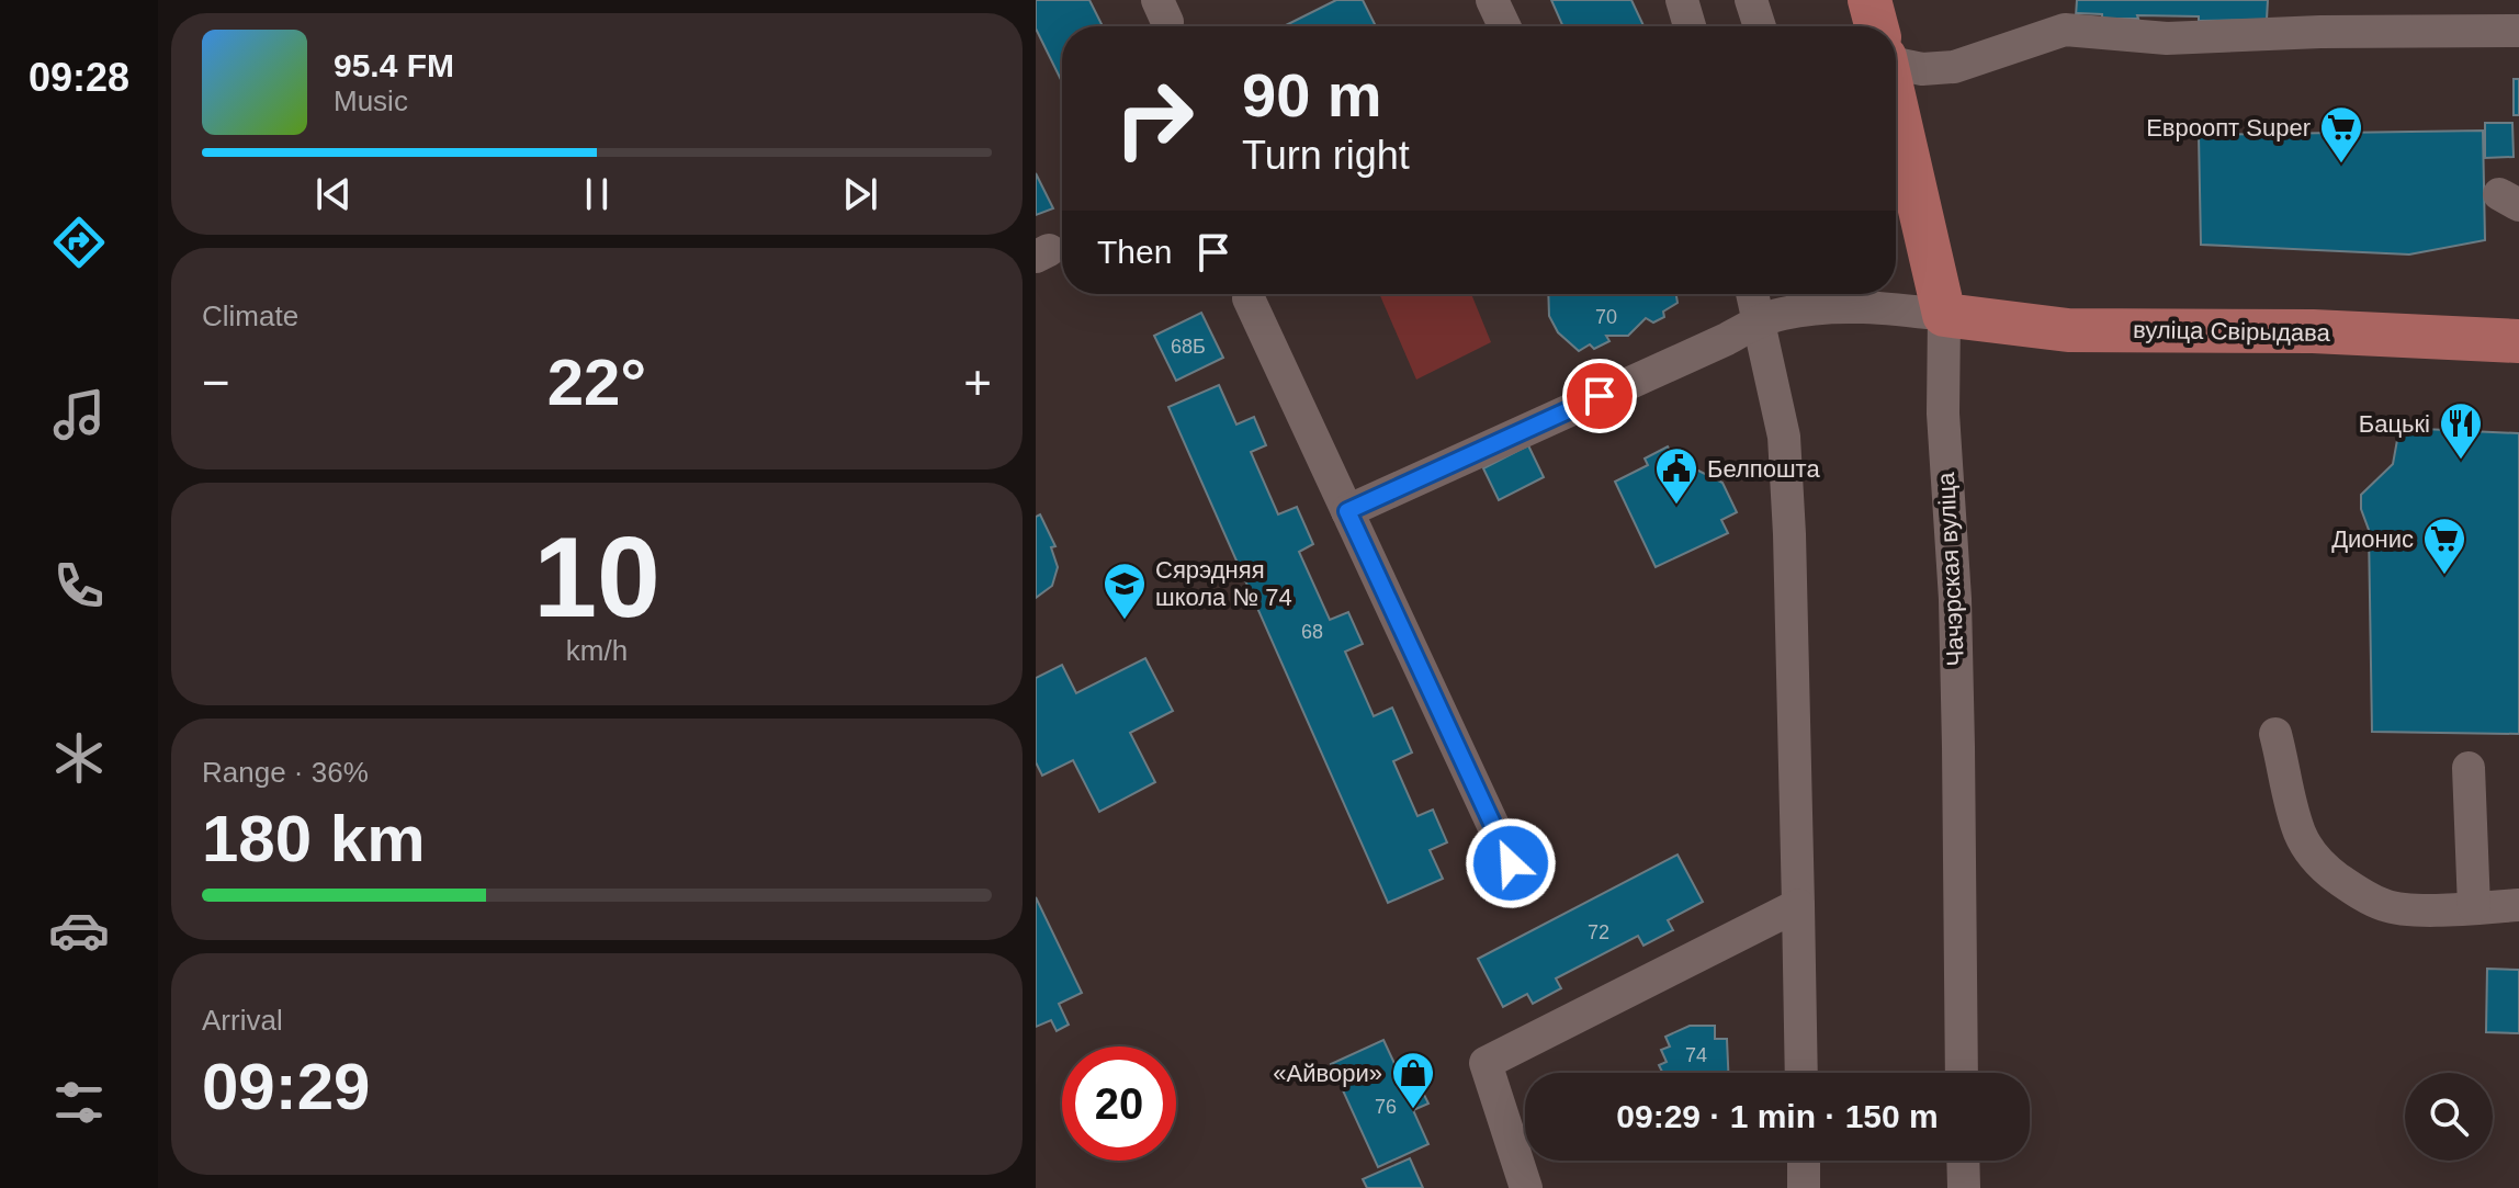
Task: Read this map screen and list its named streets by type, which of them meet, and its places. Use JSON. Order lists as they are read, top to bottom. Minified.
{"streets":{"main road":["вуліца Свірыдава","Чачэрская вуліца"]},"crossings":[["вуліца Свірыдава","Чачэрская вуліца"]],"places":{"supermarket":["Евроопт Super","Дионис"],"restaurant":["Бацькі"],"public building":["Белпошта"],"school or university":["Сярэдняя школа № 74"],"shop":["«Айвори»"]},"house_numbers":["70","68Б","68","72","74","76"],"page":{"tabs":"09:28","turn":["90 m","Turn right"],"song":["95.4 FM","Music"],"then":"Then","tile":["Climate",["10","km/h"],["Range · 36%","180 km"],["Arrival","09:29"]],"heat":["−","22°","+"],"limit":"20","trip":"09:29 · 1 min · 150 m"}}
